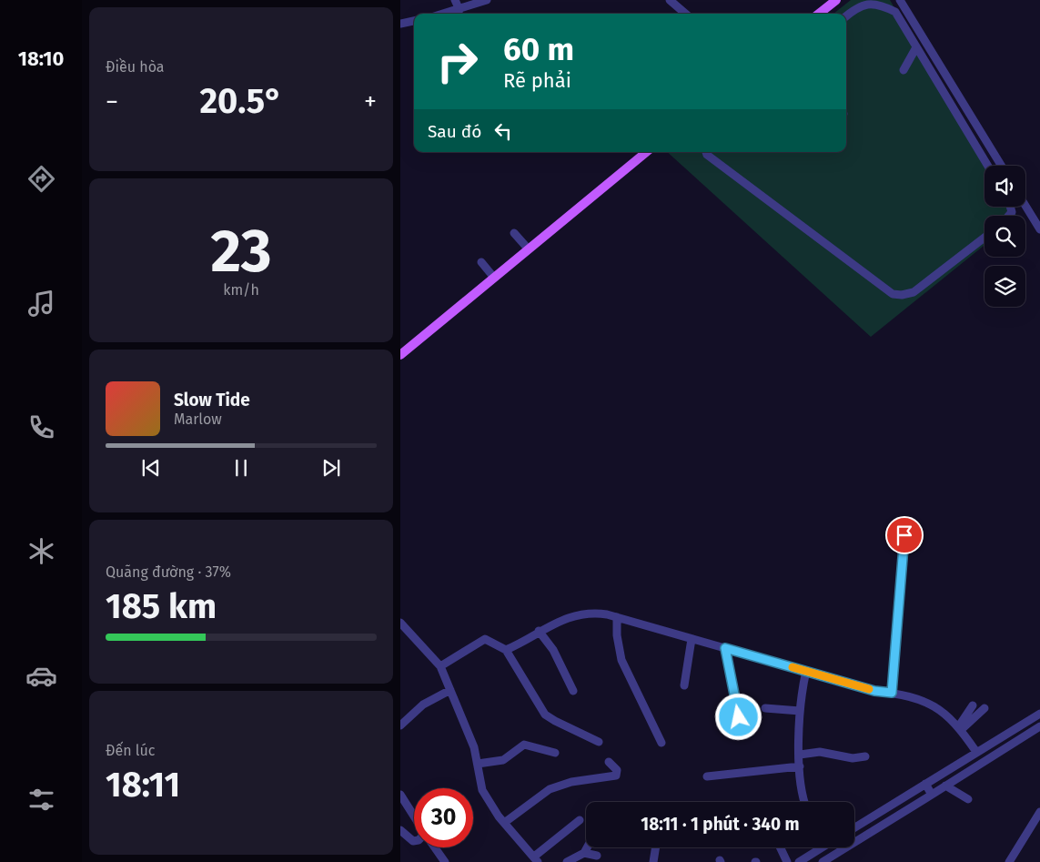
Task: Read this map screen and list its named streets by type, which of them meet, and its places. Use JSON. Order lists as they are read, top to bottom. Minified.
{"page":{"tabs":"18:10","tile":["Điều hòa",["23","km/h"],["Quãng đường · 37%","185 km"],["Đến lúc","18:11"]],"turn":["60 m","Rẽ phải"],"heat":["−","20.5°","+"],"then":"Sau đó","song":["Slow Tide","Marlow"],"limit":"30","trip":"18:11 · 1 phút · 340 m"}}
